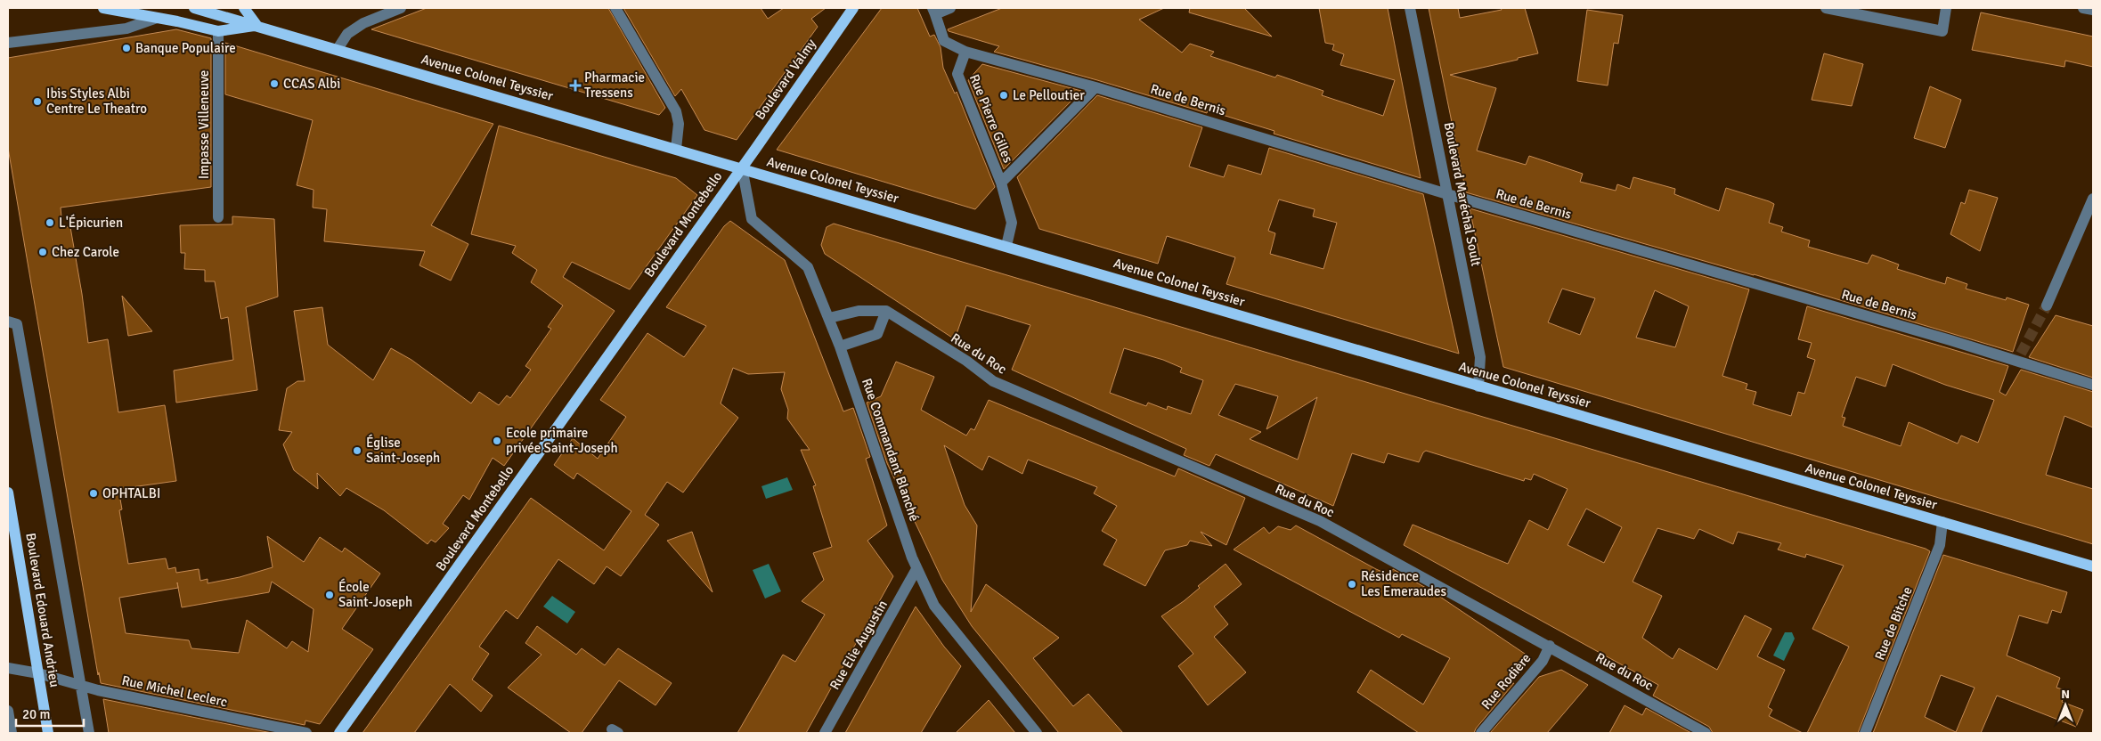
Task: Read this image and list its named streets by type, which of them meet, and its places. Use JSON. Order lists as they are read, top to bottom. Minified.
{"streets":{"main road":["Avenue Colonel Teyssier","Boulevard Valmy","Boulevard Montebello","Boulevard Edouard Andrieu"],"street":["Rue de Bernis","Rue Pierre Gilles","Impasse Villeneuve","Boulevard Maréchal Soult","Rue du Roc","Rue Commandant Blanché","Rue de Bitche","Rue Elie Augustin","Rue Rodière","Rue Michel Leclerc"]},"crossings":[["Avenue Colonel Teyssier","Boulevard Valmy"],["Avenue Colonel Teyssier","Rue Pierre Gilles"],["Avenue Colonel Teyssier","Boulevard Maréchal Soult"],["Avenue Colonel Teyssier","Boulevard Montebello"],["Avenue Colonel Teyssier","Rue Commandant Blanché"],["Avenue Colonel Teyssier","Rue de Bitche"],["Boulevard Valmy","Boulevard Montebello"],["Boulevard Valmy","Rue Commandant Blanché"],["Rue de Bernis","Rue Pierre Gilles"],["Rue de Bernis","Boulevard Maréchal Soult"],["Boulevard Montebello","Rue Commandant Blanché"],["Rue du Roc","Rue Rodière"],["Rue Commandant Blanché","Rue Elie Augustin"],["Boulevard Edouard Andrieu","Rue Michel Leclerc"]],"places":{"other":["Banque Populaire","CCAS Albi","Le Pelloutier","Ibis Styles Albi Centre Le Theatro","L'Épicurien","Chez Carole","Ecole primaire privée Saint-Joseph","Église Saint-Joseph","OPHTALBI","Résidence Les Emeraudes","École Saint-Joseph"],"health":["Pharmacie Tressens"]},"scale_bar":"20 m","north":"top"}
